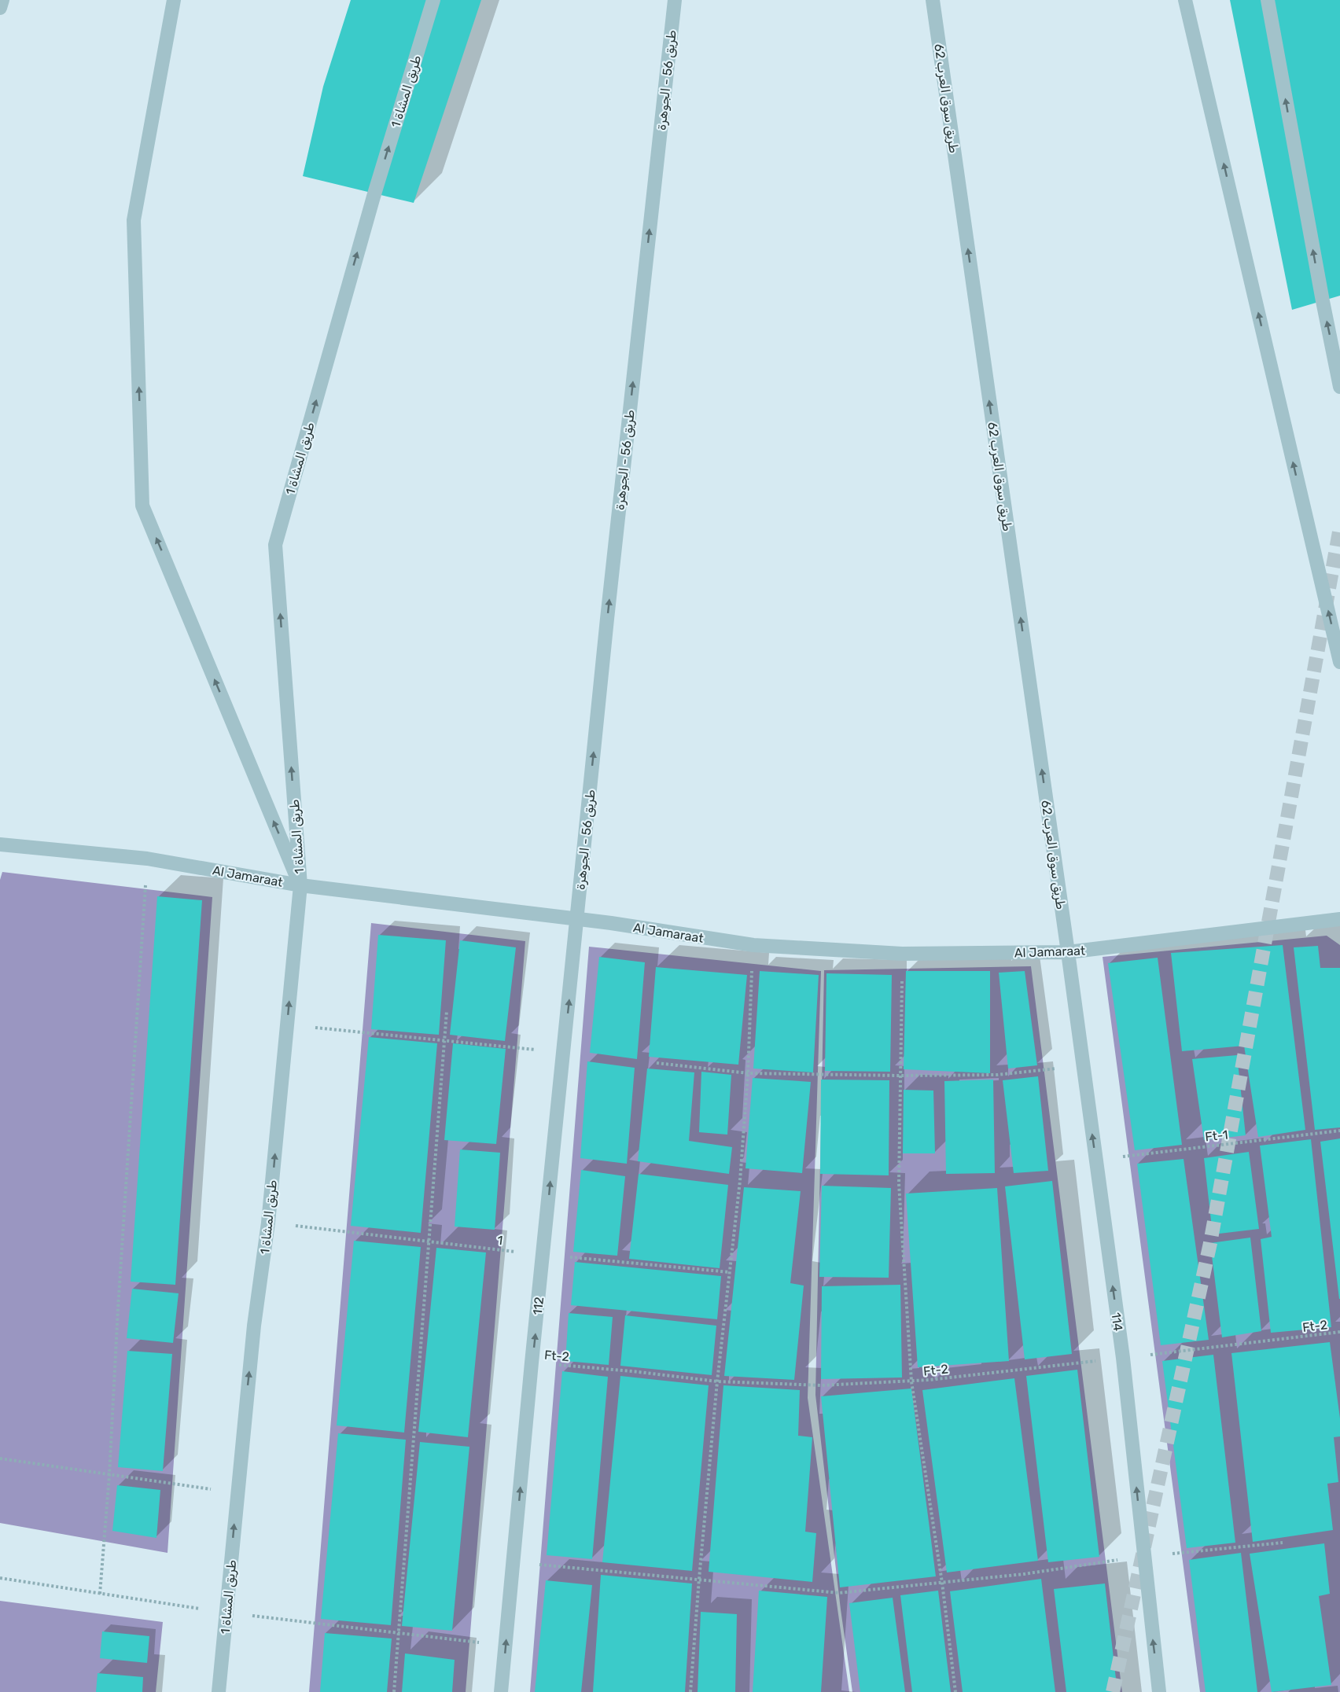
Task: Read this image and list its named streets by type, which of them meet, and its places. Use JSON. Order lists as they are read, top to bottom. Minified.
{"streets":{"street":["طريق 56 - الجوهرة","طريق المشاة 1","طريق سوق العرب 62","Al Jamaraat","112","114"],"path":["Ft-1","1","Ft-2"]},"crossings":[["طريق 56 - الجوهرة","Al Jamaraat"],["طريق 56 - الجوهرة","112"],["طريق المشاة 1","Al Jamaraat"],["طريق المشاة 1","1"],["طريق سوق العرب 62","Al Jamaraat"],["طريق سوق العرب 62","114"],["Al Jamaraat","112"],["Al Jamaraat","114"],["Ft-1","114"],["1","112"],["112","Ft-2"],["114","Ft-2"]],"one_way":["طريق 56 - الجوهرة","طريق المشاة 1","طريق سوق العرب 62","112","114"]}
